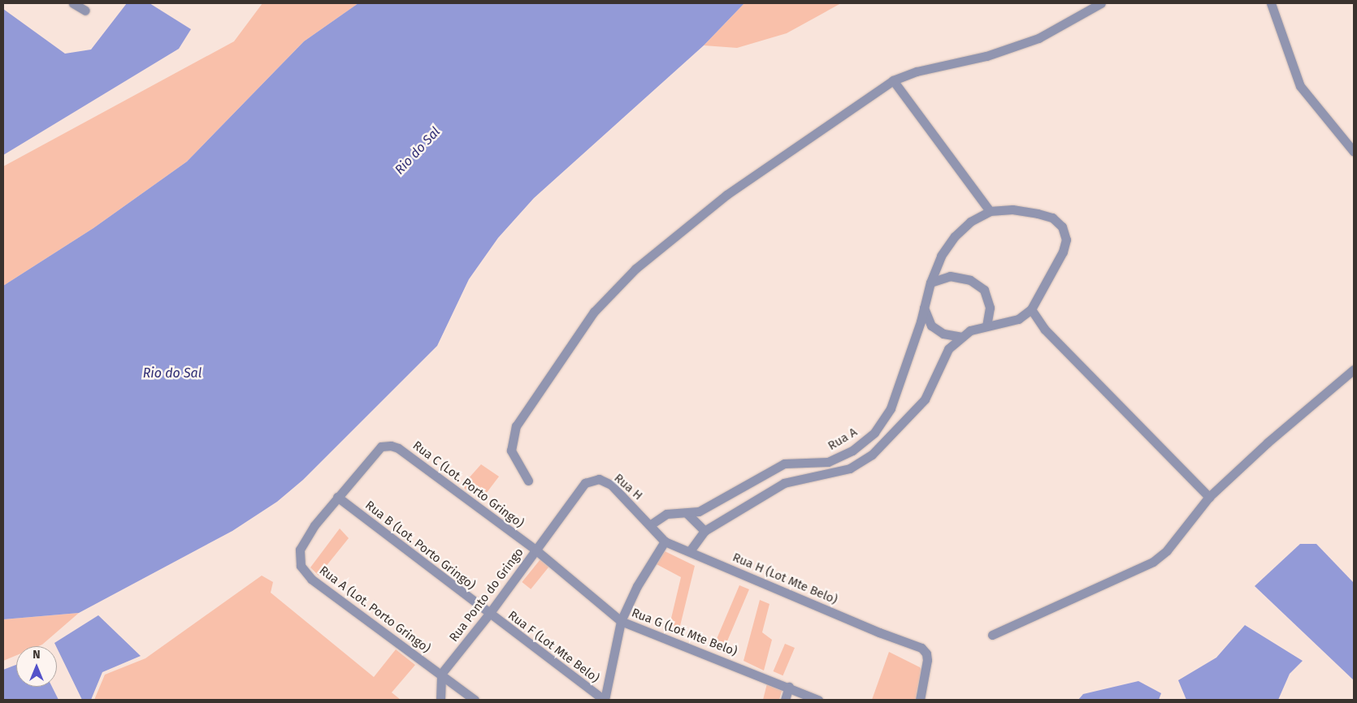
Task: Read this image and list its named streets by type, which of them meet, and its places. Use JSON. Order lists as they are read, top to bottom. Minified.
{"streets":{"street":["Rua A","Rua C (Lot. Porto Gringo)","Rua H","Rua B (Lot. Porto Gringo)","Rua H (Lot Mte Belo)","Rua Ponto do Gringo","Rua A (Lot. Porto Gringo)","Rua G (Lot Mte Belo)","Rua F (Lot Mte Belo)"]},"crossings":[["Rua A","Rua H"],["Rua C (Lot. Porto Gringo)","Rua B (Lot. Porto Gringo)"],["Rua C (Lot. Porto Gringo)","Rua Ponto do Gringo"],["Rua C (Lot. Porto Gringo)","Rua A (Lot. Porto Gringo)"],["Rua C (Lot. Porto Gringo)","Rua G (Lot Mte Belo)"],["Rua H","Rua Ponto do Gringo"],["Rua B (Lot. Porto Gringo)","Rua Ponto do Gringo"],["Rua B (Lot. Porto Gringo)","Rua A (Lot. Porto Gringo)"],["Rua B (Lot. Porto Gringo)","Rua F (Lot Mte Belo)"],["Rua Ponto do Gringo","Rua A (Lot. Porto Gringo)"],["Rua Ponto do Gringo","Rua G (Lot Mte Belo)"],["Rua Ponto do Gringo","Rua F (Lot Mte Belo)"]],"water":["Rio do Sal"],"north":"top"}
